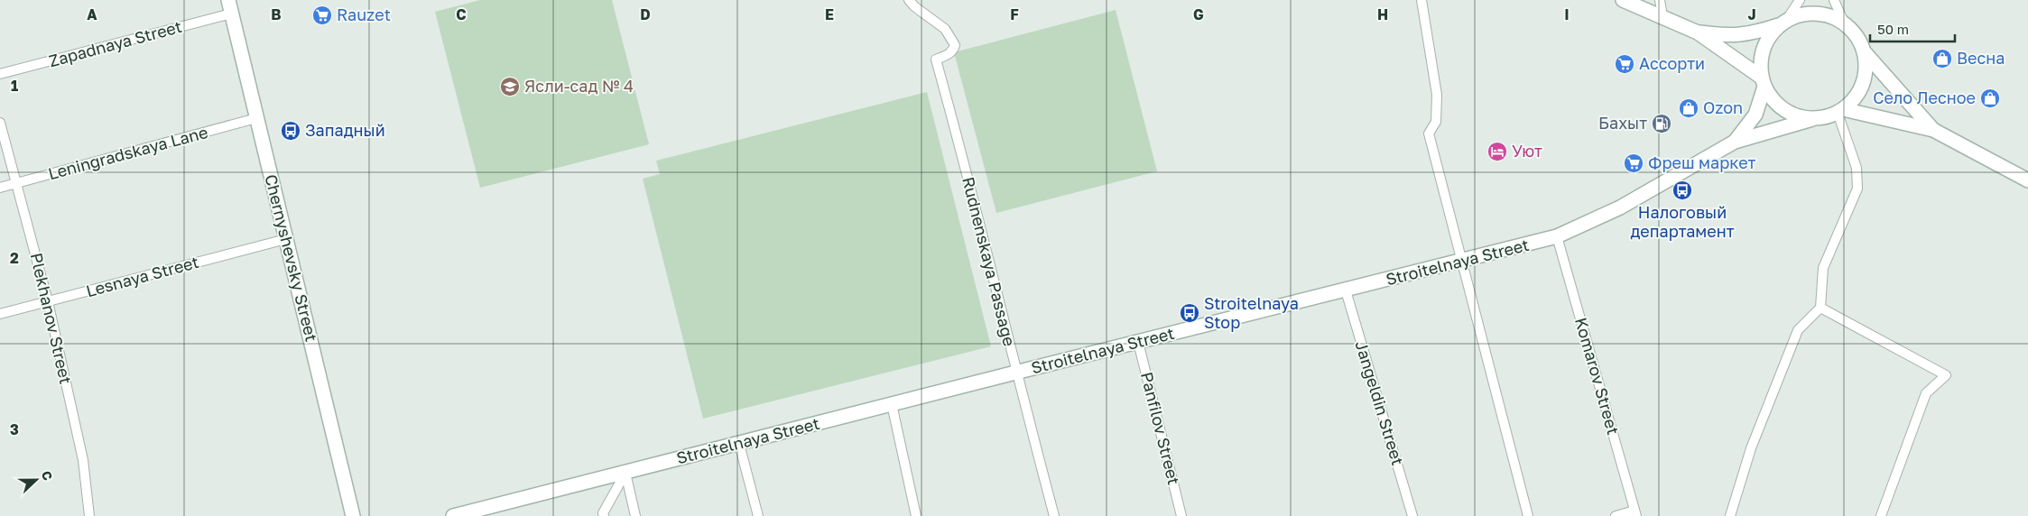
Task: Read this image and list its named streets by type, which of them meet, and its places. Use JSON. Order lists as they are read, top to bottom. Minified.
{"streets":{"street":["Zapadnaya Street","Leningradskaya Lane","Chernyshevsky Street","Rudnenskaya Passage","Stroitelnaya Street","Lesnaya Street","Plekhanov Street","Komarov Street","Jangeldin Street","Panfilov Street"]},"crossings":[["Zapadnaya Street","Chernyshevsky Street"],["Leningradskaya Lane","Chernyshevsky Street"],["Leningradskaya Lane","Plekhanov Street"],["Chernyshevsky Street","Lesnaya Street"],["Rudnenskaya Passage","Stroitelnaya Street"],["Stroitelnaya Street","Komarov Street"],["Stroitelnaya Street","Jangeldin Street"],["Stroitelnaya Street","Panfilov Street"],["Lesnaya Street","Plekhanov Street"]],"places":{"supermarket":["Rauzet","Ассорти","Фреш маркет"],"shop":["Весна","Село Лесное","Ozon"],"school or university":["Ясли-сад № 4"],"fuel station":["Бахыт"],"bus stop":["Западный","Налоговый департамент","Stroitelnaya Stop"],"hotel":["Уют"]},"scale_bar":"50 m","north":"right","grid":{"columns":["A","B","C","D","E","F","G","H","I","J"],"rows":["1","2","3"]}}
